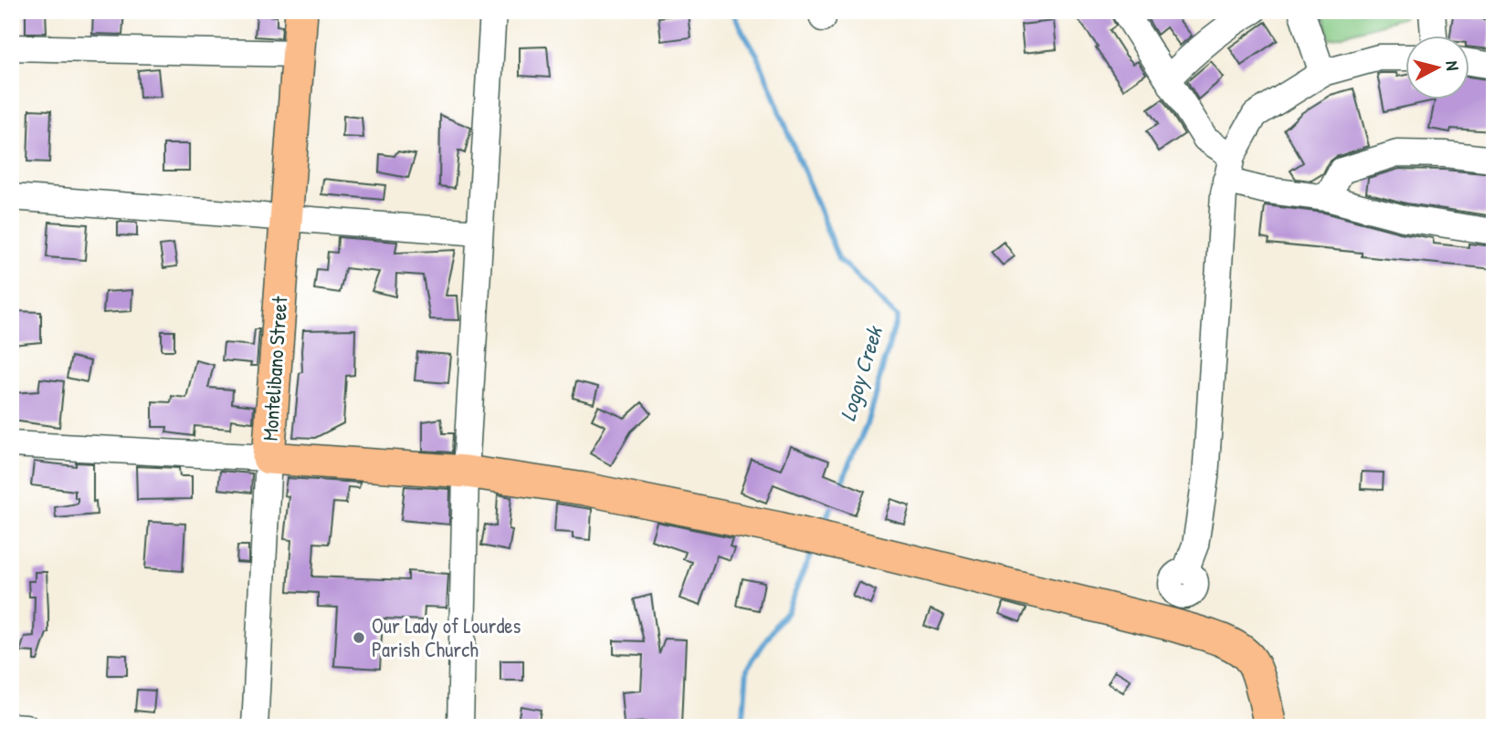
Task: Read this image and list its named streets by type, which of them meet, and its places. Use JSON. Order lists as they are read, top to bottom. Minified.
{"streets":{"main road":["Montelibano Street"]},"water":["Logoy Creek"],"places":["Our Lady of Lourdes Parish Church"],"north":"right"}
